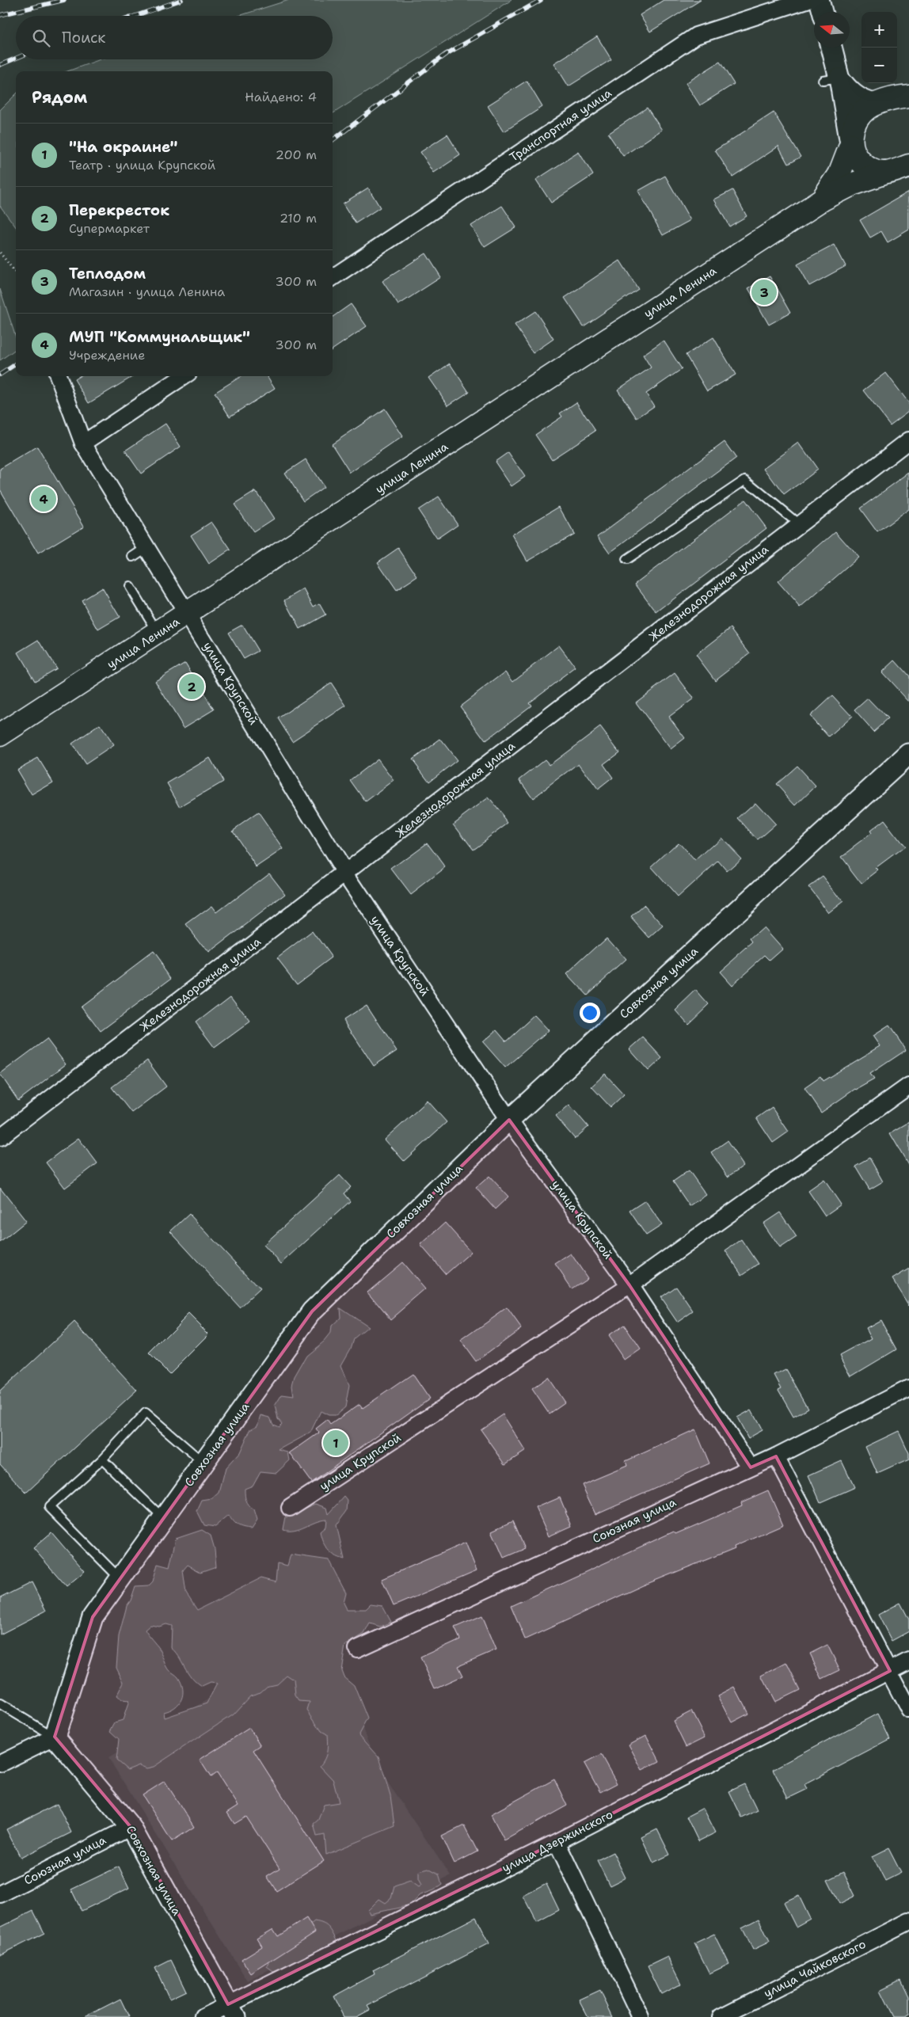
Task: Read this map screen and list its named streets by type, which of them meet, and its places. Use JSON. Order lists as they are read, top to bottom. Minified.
{"streets":{"main road":["улица Ленина"],"street":["Транспортная улица","Железнодорожная улица","улица Крупской","Совхозная улица","Союзная улица","улица Дзержинского","улица Чайковского"]},"crossings":[["улица Ленина","улица Крупской"],["Железнодорожная улица","улица Крупской"],["улица Крупской","Совхозная улица"],["улица Крупской","Союзная улица"],["Совхозная улица","Союзная улица"],["Совхозная улица","улица Дзержинского"]],"north":"left","page":{"map_buttons":["+","−"],"search":"Поиск","heading":["Рядом","Найдено: 4"],"list":[{"mark":"1","name":"\"На окраине\"","note":"Театр · улица Крупской","value":"200 m"},{"mark":"2","name":"Перекресток","note":"Супермаркет","value":"210 m"},{"mark":"3","name":"Теплодом","note":"Магазин · улица Ленина","value":"300 m"},{"mark":"4","name":"МУП \"Коммунальщик\"","note":"Учреждение","value":"300 m"}],"pins":["3","4","2","1"]}}
